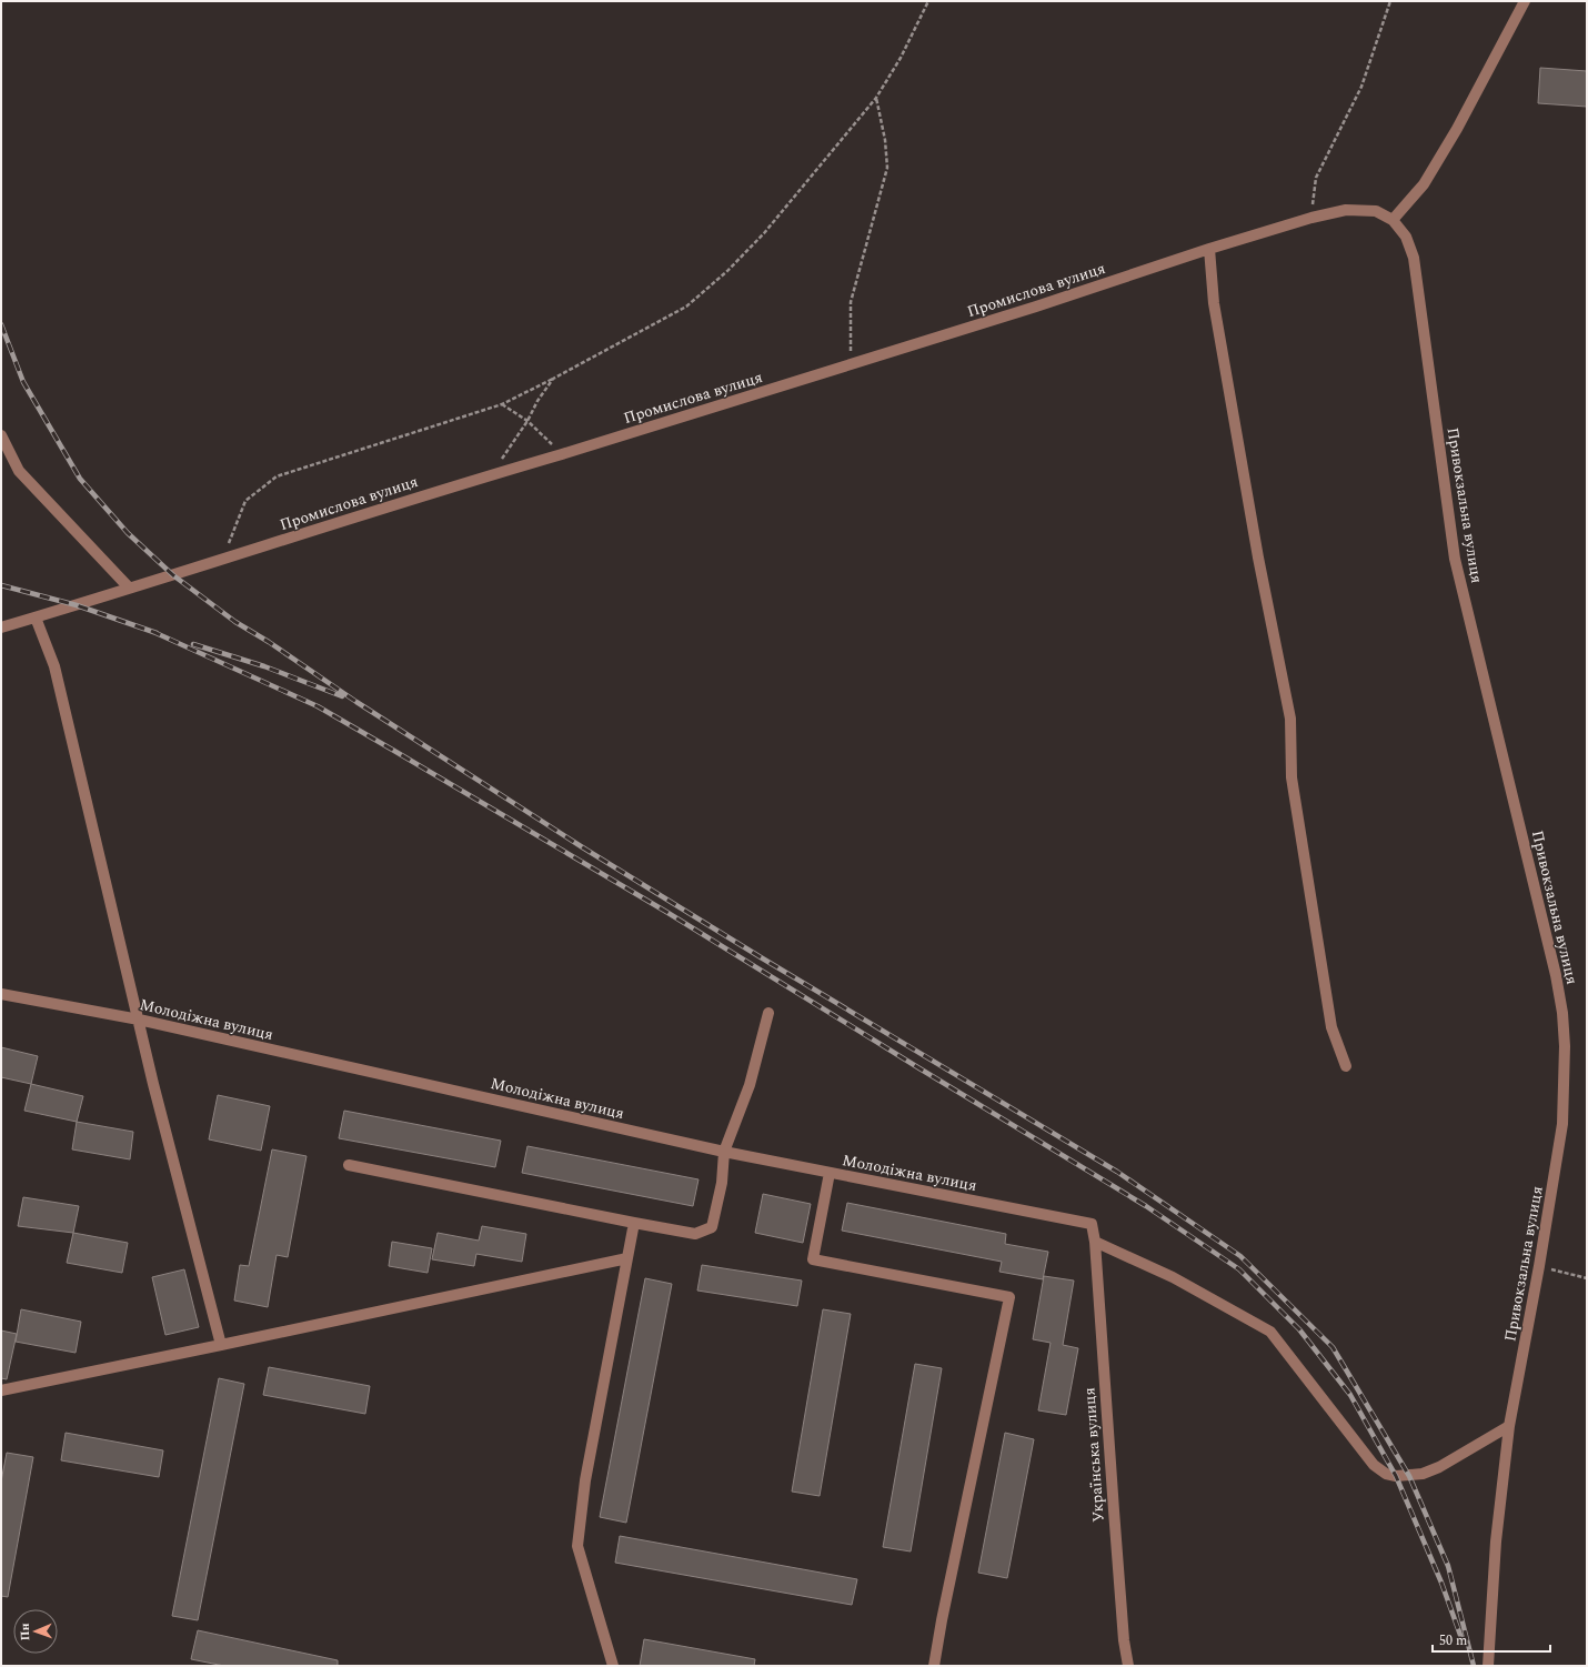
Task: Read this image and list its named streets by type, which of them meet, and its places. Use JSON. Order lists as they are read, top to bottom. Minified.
{"streets":{"street":["Промислова вулиця","Привокзальна вулиця","Молодіжна вулиця","Українська вулиця"]},"crossings":[["Промислова вулиця","Привокзальна вулиця"],["Молодіжна вулиця","Українська вулиця"]],"scale_bar":"50 m","north":"left"}
